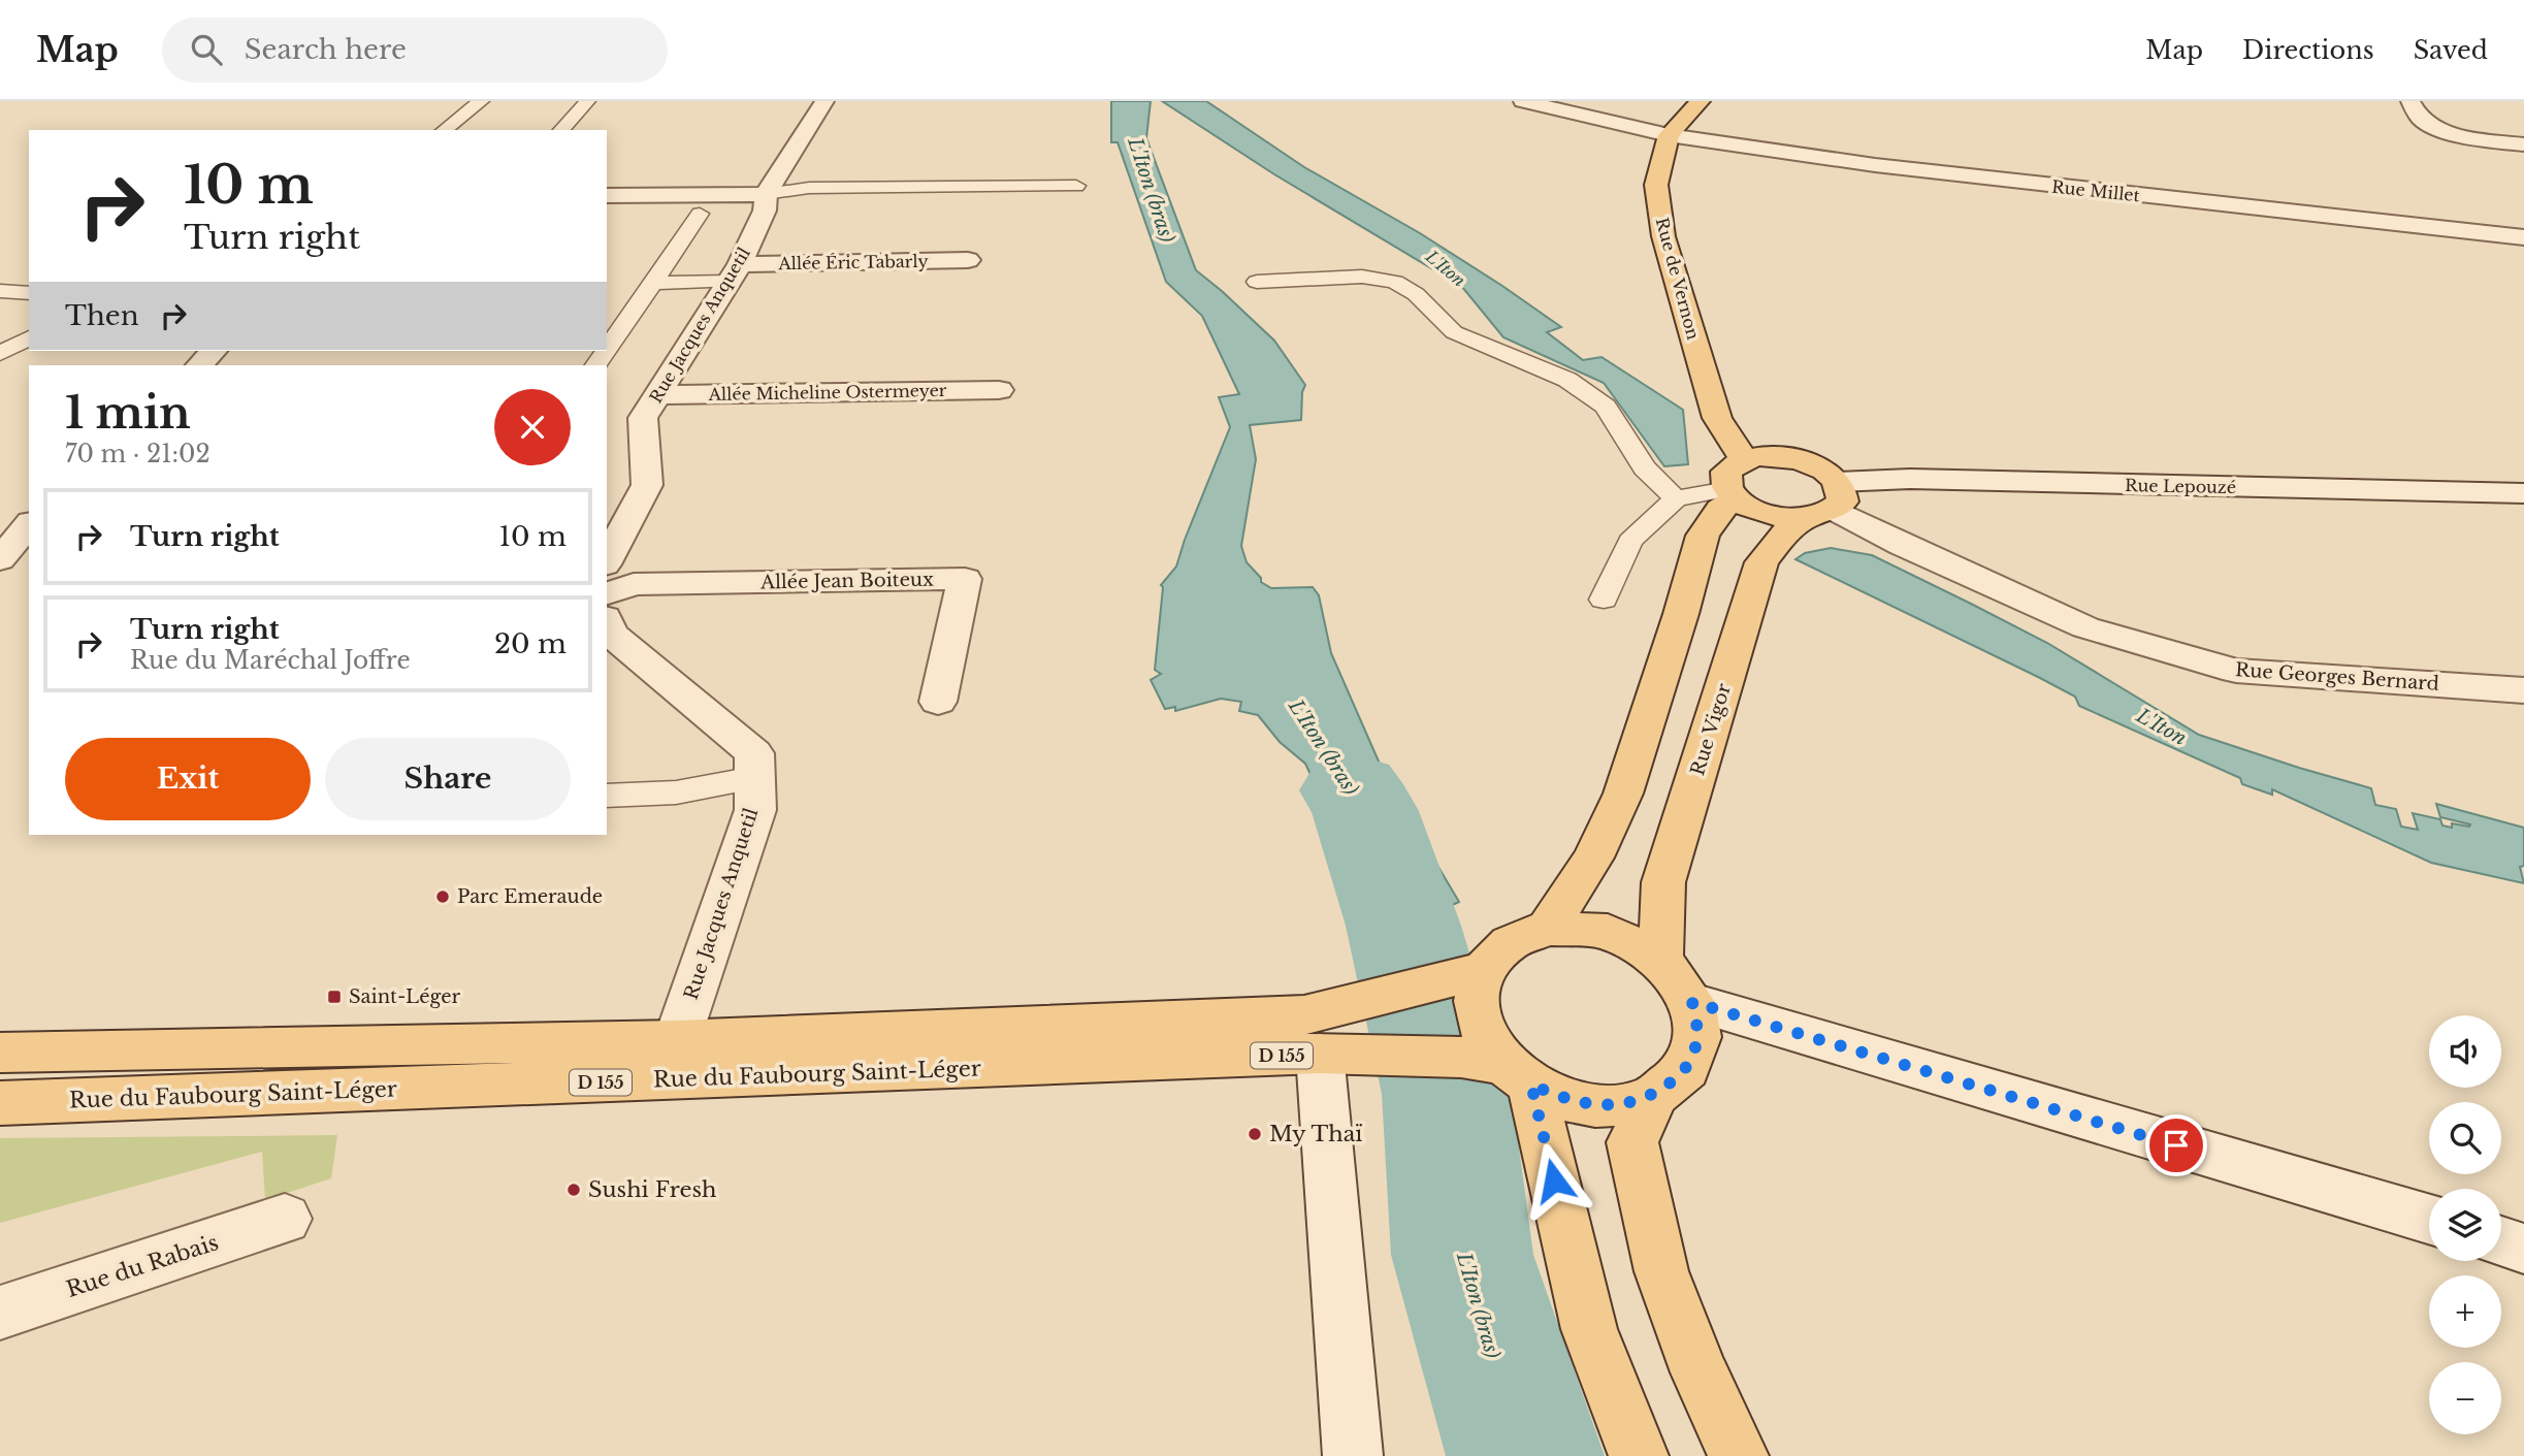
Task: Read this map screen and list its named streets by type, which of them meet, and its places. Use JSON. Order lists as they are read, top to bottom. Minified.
{"streets":{"main road":["Rue de Vernon","Rue Vigor","D 155","Rue du Faubourg Saint-Léger"],"street":["Rue Millet","Allée Éric Tabarly","Rue Jacques Anquetil","Allée Micheline Ostermeyer","Rue Lepouzé","Allée Jean Boiteux","Rue Georges Bernard","Rue du Rabais"]},"crossings":[["Rue Millet","Rue de Vernon"],["Allée Éric Tabarly","Rue Jacques Anquetil"],["Rue Jacques Anquetil","Allée Micheline Ostermeyer"],["Rue Jacques Anquetil","Rue du Faubourg Saint-Léger"],["Rue Lepouzé","Rue Georges Bernard"],["Rue Lepouzé","Rue Vigor"],["Rue Georges Bernard","Rue Vigor"],["Rue Vigor","Rue du Faubourg Saint-Léger"]],"water":["L'Iton (bras)","L'Iton"],"places":{"other":["Parc Emeraude","My Thaï","Sushi Fresh"],"transit":["Saint-Léger"]},"page":{"header":"Map","search":"Search here","nav":["Map","Directions","Saved"],"turn":["10 m","Turn right"],"then":"Then","heading":["1 min","70 m · 21:02"],"list":[{"name":"Turn right","value":"10 m"},{"name":"Turn right","note":"Rue du Maréchal Joffre","value":"20 m"}],"buttons":["Exit","Share"],"map_buttons":["+","−"]}}
